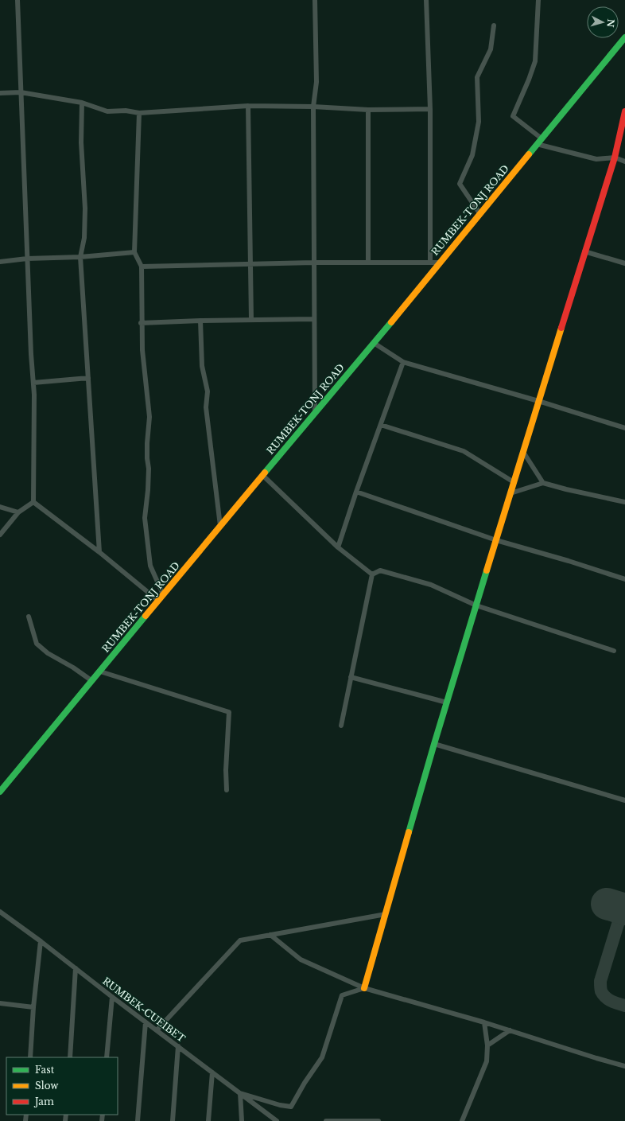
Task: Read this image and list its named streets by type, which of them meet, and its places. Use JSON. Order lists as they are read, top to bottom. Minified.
{"streets":{"main road":["RUMBEK-TONJ ROAD"],"street":["RUMBEK-CUEIBET"]},"legend":["Fast","Slow","Jam"],"north":"right"}
